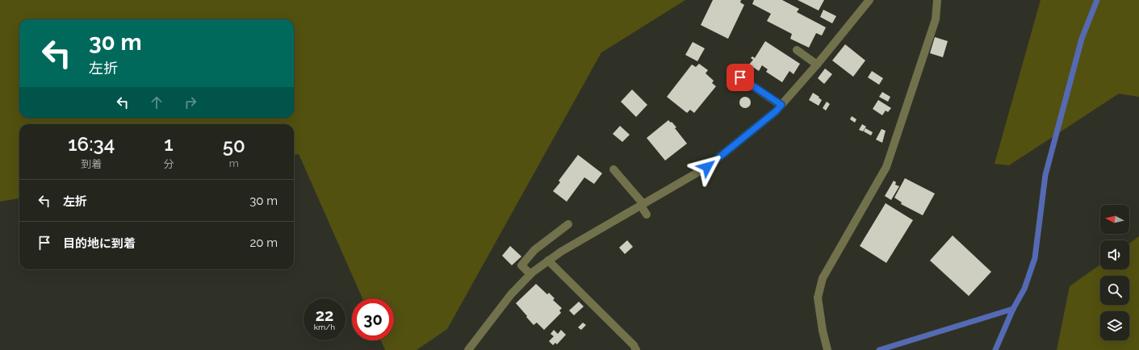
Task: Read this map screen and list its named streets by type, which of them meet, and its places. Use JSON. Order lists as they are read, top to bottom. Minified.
{"north":"left","page":{"turn":["30 m","左折"],"eta":["16:34","到着","1","分","50","m"],"list":[{"name":"左折","value":"30 m"},{"name":"目的地に到着","value":"20 m"}],"speed":"22 km/h","limit":"30"}}
